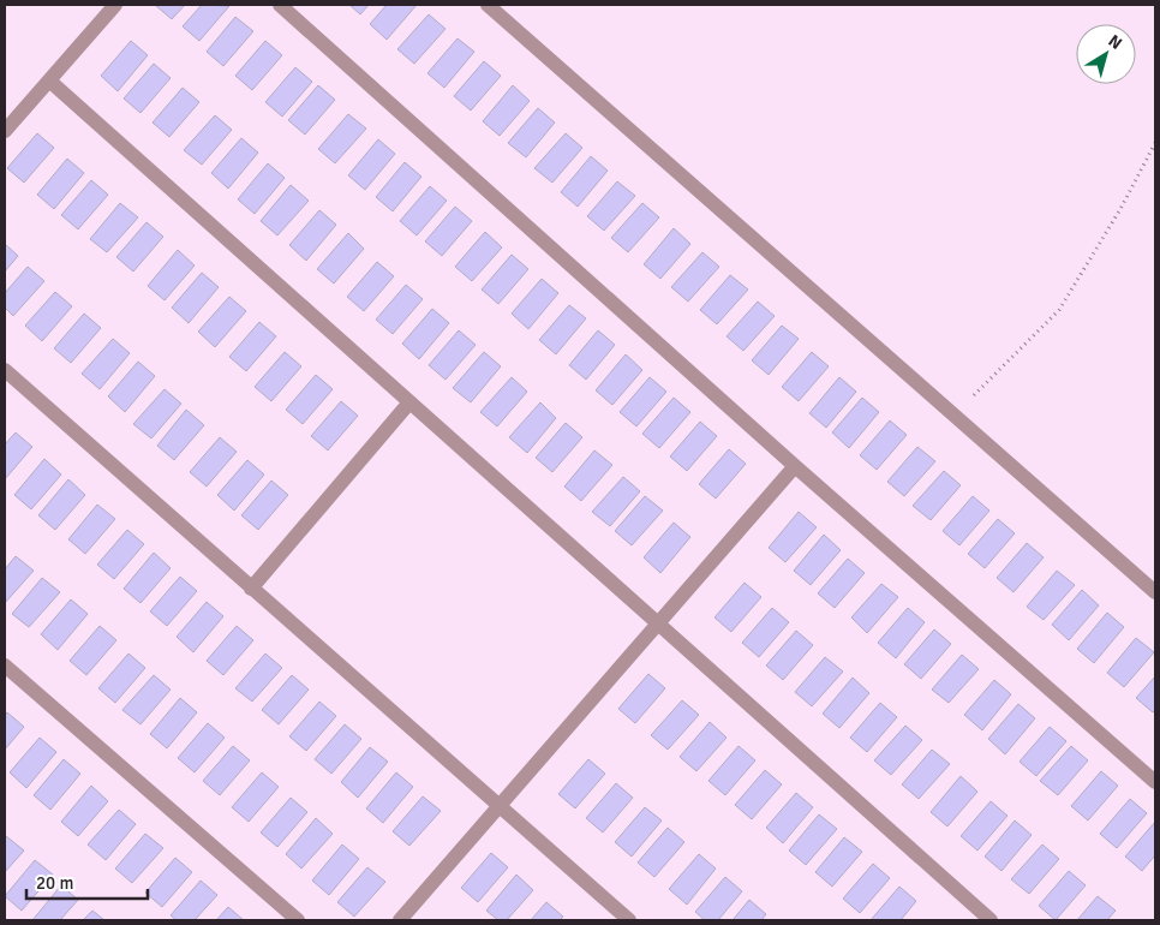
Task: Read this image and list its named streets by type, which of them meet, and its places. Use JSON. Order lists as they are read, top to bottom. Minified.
{"scale_bar":"20 m","north":"top right"}
